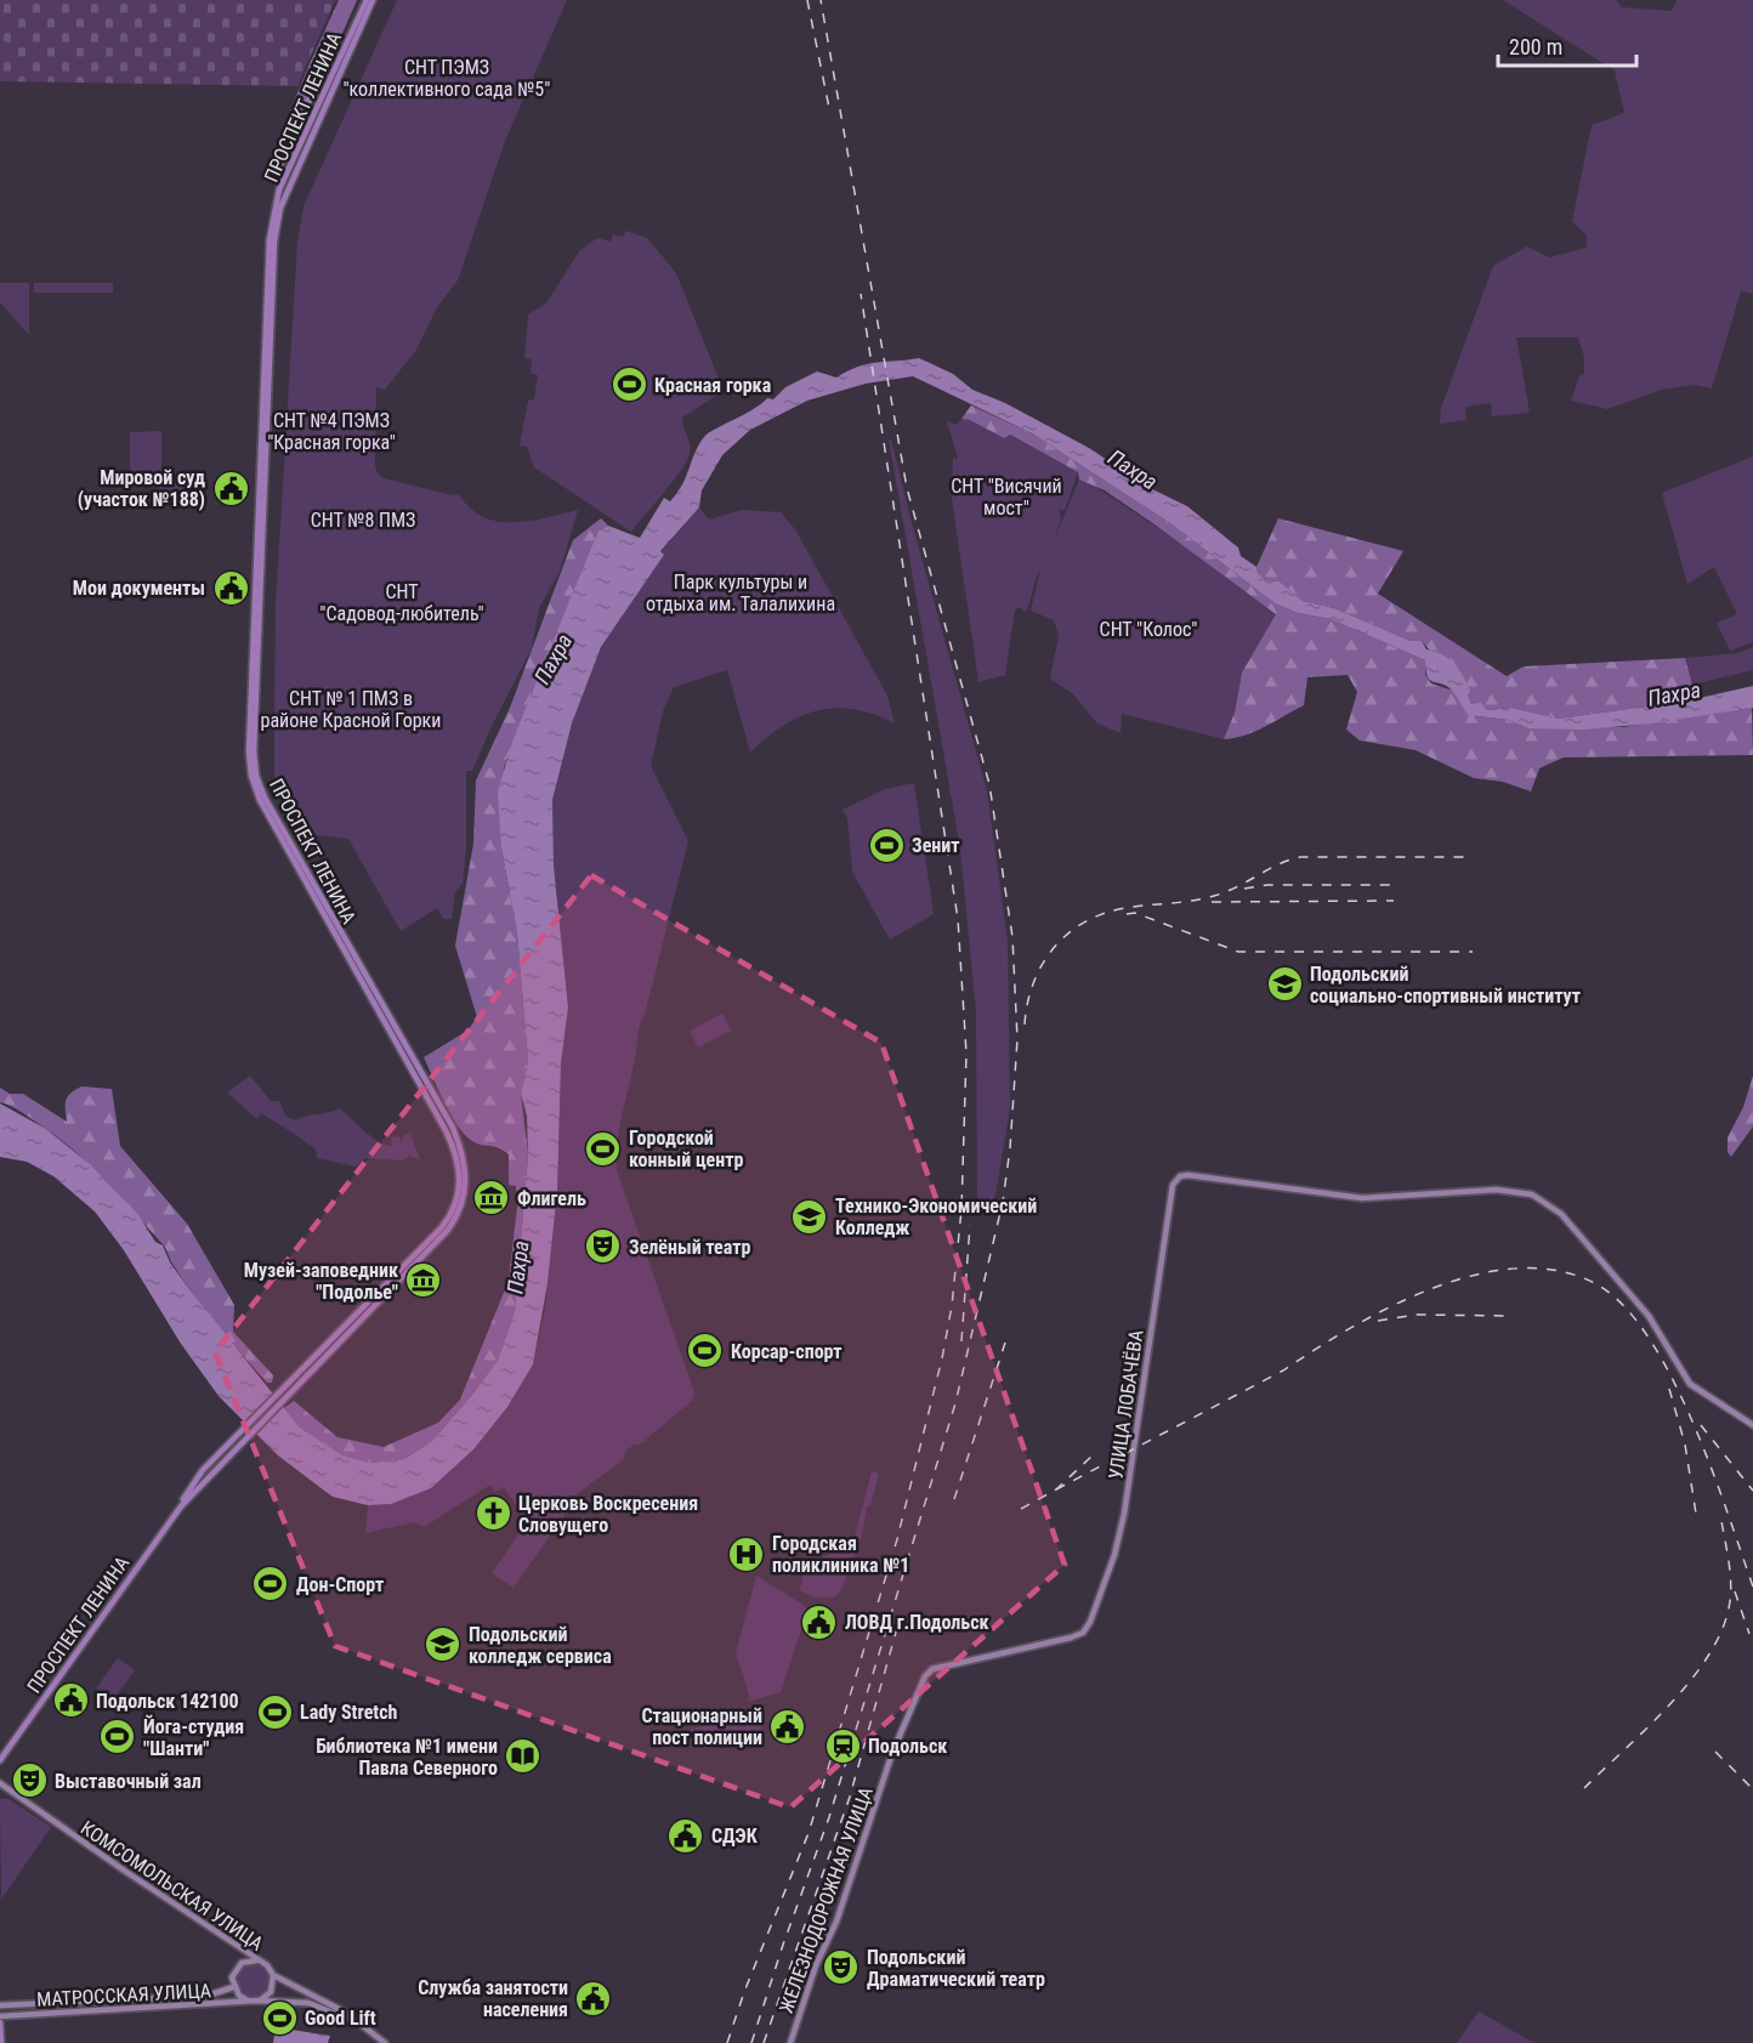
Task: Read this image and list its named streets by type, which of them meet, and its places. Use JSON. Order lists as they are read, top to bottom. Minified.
{"streets":{"main road":["ПРОСПЕКТ ЛЕНИНА","УЛИЦА ЛОБАЧЁВА","КОМСОМОЛЬСКАЯ УЛИЦА","ЖЕЛЕЗНОДОРОЖНАЯ УЛИЦА","МАТРОССКАЯ УЛИЦА"]},"crossings":[["УЛИЦА ЛОБАЧЁВА","ЖЕЛЕЗНОДОРОЖНАЯ УЛИЦА"],["КОМСОМОЛЬСКАЯ УЛИЦА","МАТРОССКАЯ УЛИЦА"]],"water":["Пахра"],"parks":["СНТ ПЭМЗ \"коллективного сада №5\"","СНТ №4 ПЭМЗ \"Красная горка\"","СНТ \"Висячий мост\"","СНТ №8 ПМЗ","Парк культуры и отдыха им. Талалихина","СНТ \"Садовод-любитель\"","СНТ \"Колос\"","СНТ № 1 ПМЗ в районе Красной Горки"],"places":{"sports":["Красная горка","Зенит","Городской конный центр","Корсар-спорт","Дон-Спорт","Lady Stretch","Йога-студия \"Шанти\"","Good Lift"],"public building":["Мировой суд (участок №188)","Мои документы","ЛОВД г.Подольск","Подольск 142100","Стационарный пост полиции","СДЭК","Служба занятости населения"],"school or university":["Подольский социально-спортивный институт","Технико-Экономический Колледж","Подольский колледж сервиса"],"museum":["Флигель","Музей-заповедник \"Подолье\""],"theatre":["Зелёный театр","Выставочный зал","Подольский Драматический театр"],"church":["Церковь Воскресения Словущего"],"hospital":["Городская поликлиника №1"],"station":["Подольск"],"library":["Библиотека №1 имени Павла Северного"]},"scale_bar":"200 m"}
